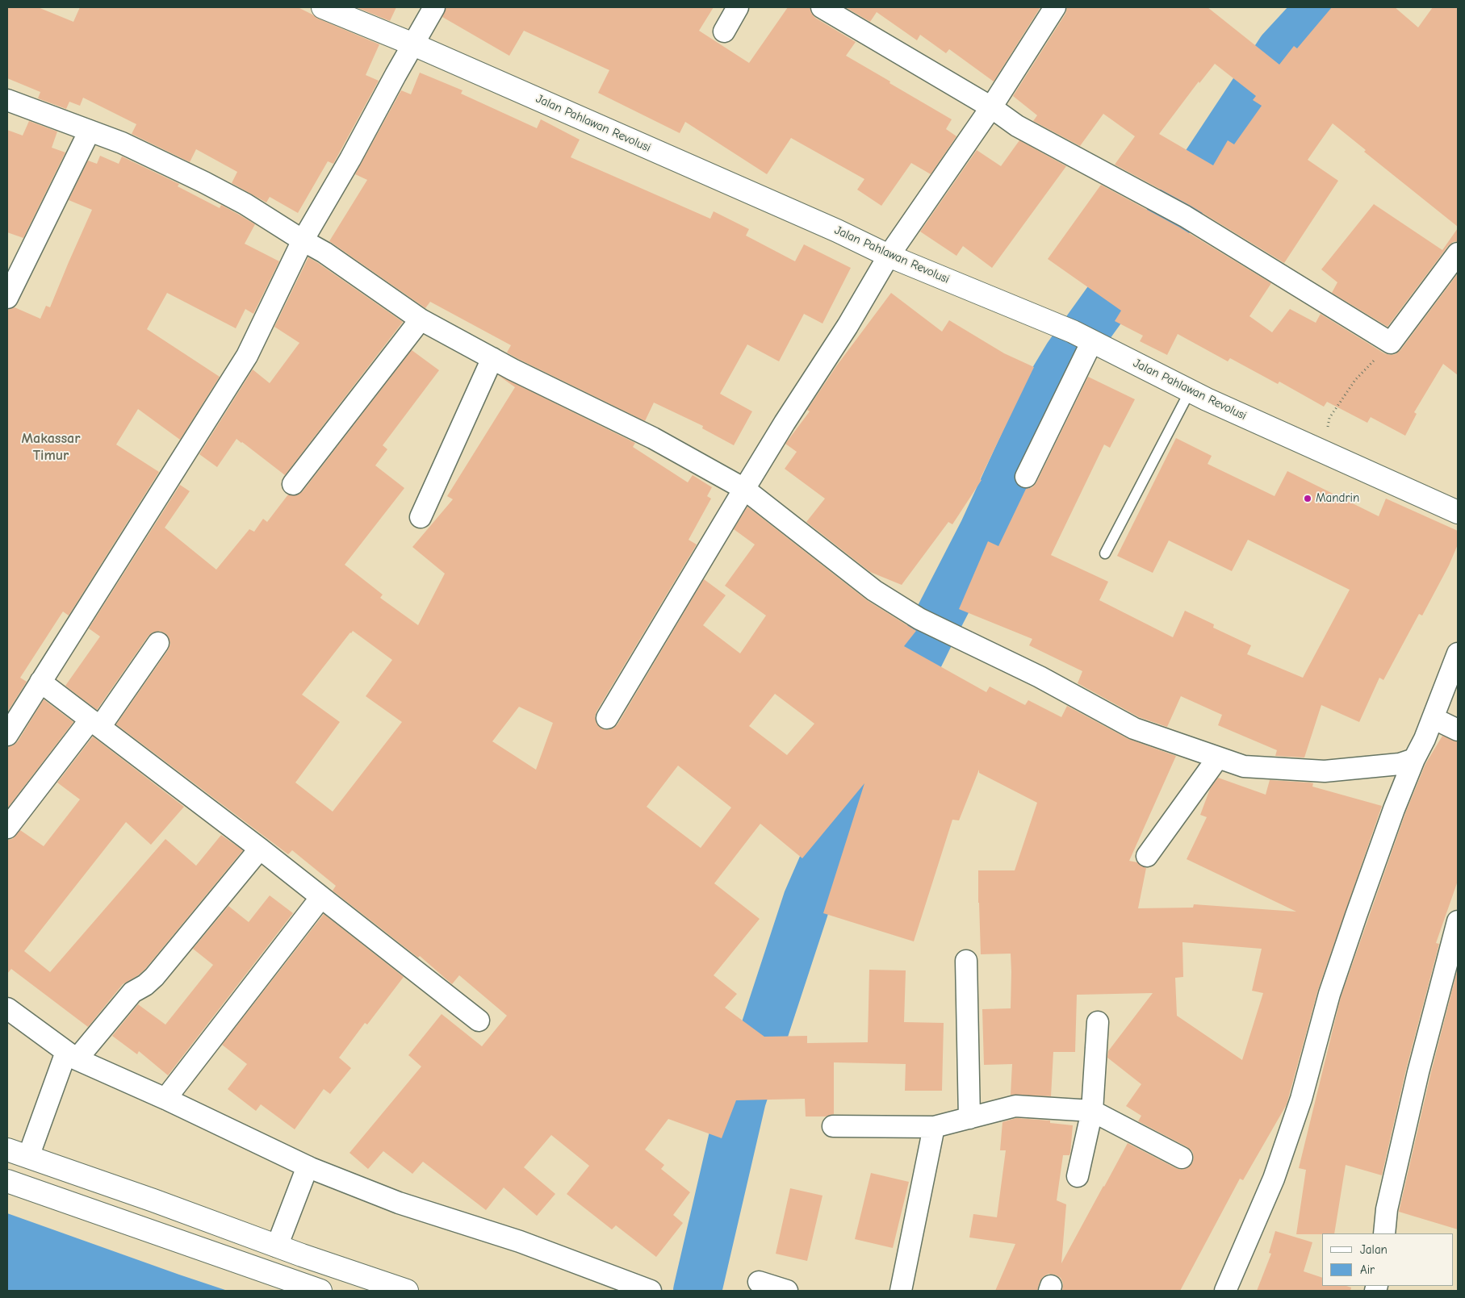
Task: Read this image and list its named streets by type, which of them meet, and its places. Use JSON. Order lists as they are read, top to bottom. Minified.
{"streets":{"street":["Jalan Pahlawan Revolusi"]},"districts":["Makassar Timur"],"places":["Mandrin"],"legend":["Jalan","Air"]}
